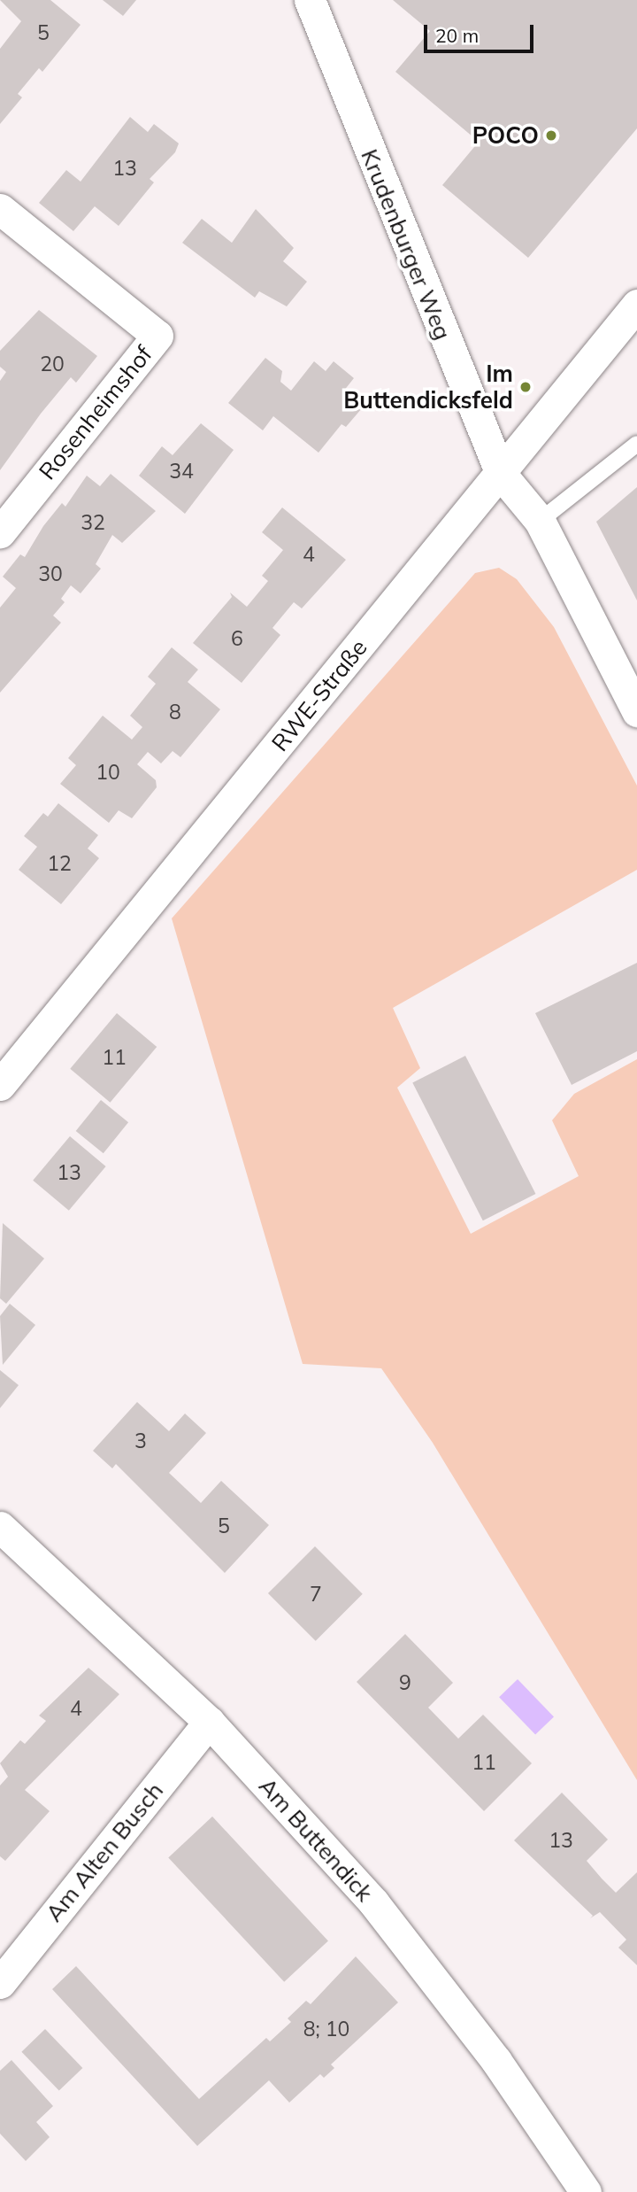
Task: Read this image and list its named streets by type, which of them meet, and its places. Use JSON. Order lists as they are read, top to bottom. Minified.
{"streets":{"street":["Krudenburger Weg","Rosenheimshof","RWE-Straße","Am Buttendick","Am Alten Busch"]},"crossings":[["Krudenburger Weg","RWE-Straße"],["Am Buttendick","Am Alten Busch"]],"places":["POCO","Im Buttendicksfeld"],"house_numbers":["5","13","20","34","32","4","30","6","8","10","12","11","13","3","5","7","9","4","11","13","8; 10"],"scale_bar":"20 m"}
